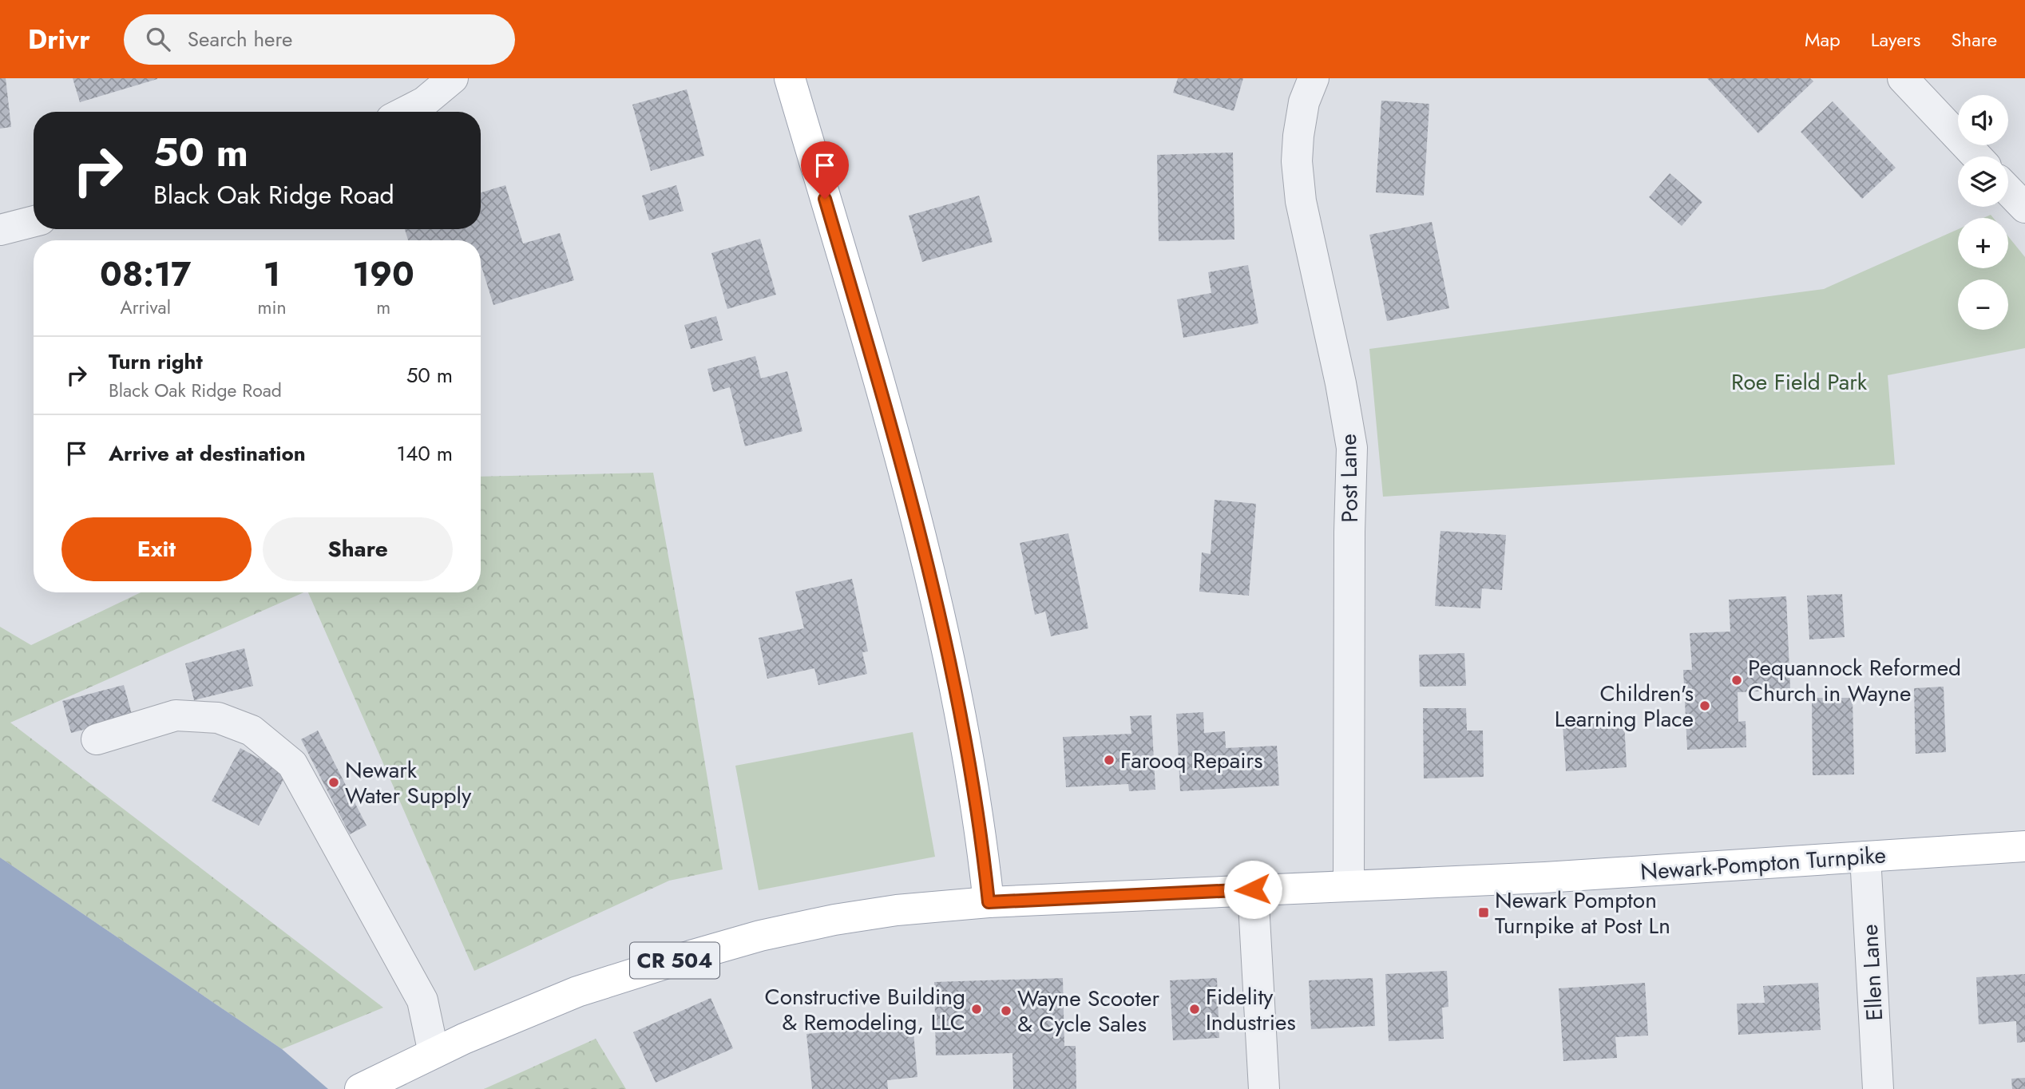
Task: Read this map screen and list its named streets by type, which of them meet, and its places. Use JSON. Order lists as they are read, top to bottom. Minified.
{"streets":{"main road":["Newark-Pompton Turnpike","CR 504"],"street":["Post Lane","Ellen Lane"]},"crossings":[["Post Lane","Newark-Pompton Turnpike"],["Newark-Pompton Turnpike","Ellen Lane"]],"parks":["Roe Field Park"],"places":{"other":["Pequannock Reformed Church in Wayne","Children's Learning Place","Farooq Repairs","Newark Water Supply","Constructive Building & Remodeling, LLC","Fidelity Industries","Wayne Scooter & Cycle Sales"],"transit":["Newark Pompton Turnpike at Post Ln"]},"page":{"header":"Drivr","search":"Search here","nav":["Map","Layers","Share"],"map_buttons":["+","−"],"turn":["50 m","Black Oak Ridge Road"],"eta":["08:17","Arrival","1","min","190","m"],"list":[{"name":"Turn right","note":"Black Oak Ridge Road","value":"50 m"},{"name":"Arrive at destination","value":"140 m"}],"buttons":["Exit","Share"]}}
